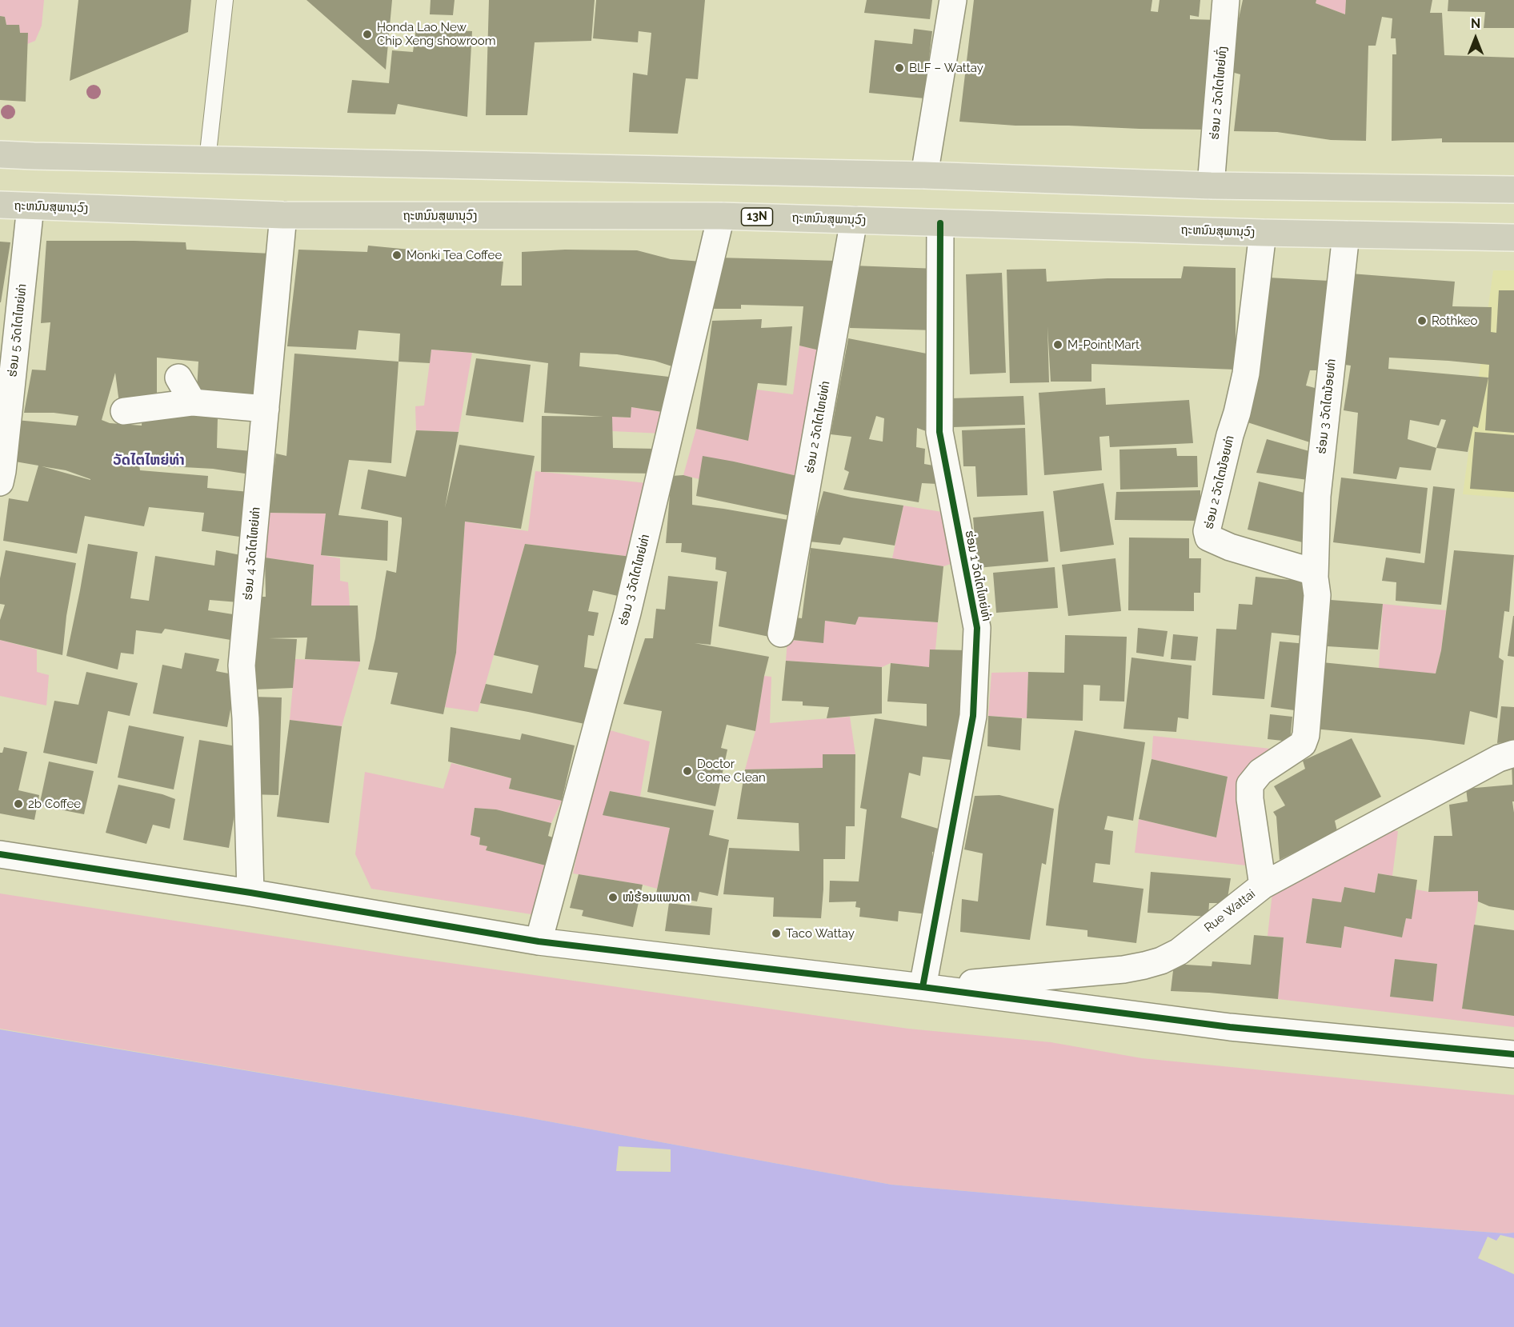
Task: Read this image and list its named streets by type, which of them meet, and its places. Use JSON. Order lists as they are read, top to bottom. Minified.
{"streets":{"highway":["ຖະຫນົນສຸພານຸວົງ","13N"],"street":["ຮ່ອມ 2 ວັດໄຕໄຫຍ່ທົ່ງ","ຮ່ອມ 5 ວັດໄຕໄຫຍ່ທ່າ","ຮ່ອມ 3 ວັດໄຕນ້ອຍທ່າ","ຮ່ອມ 2 ວັດໄຕໄຫຍ່ທ່າ","ຮ່ອມ 2 ວັດໄຕນ້ອຍທ່າ","ຮ່ອມ 4 ວັດໄຕໄຫຍ່ທ່າ","ຮ່ອມ 1 ວັດໄຕໄຫຍ່ທ່າ","ຮ່ອມ 3 ວັດໄຕໄຫຍ່ທ່າ","Rue Wattai"]},"crossings":[["ຖະຫນົນສຸພານຸວົງ","ຮ່ອມ 5 ວັດໄຕໄຫຍ່ທ່າ"],["ຖະຫນົນສຸພານຸວົງ","ຮ່ອມ 3 ວັດໄຕນ້ອຍທ່າ"],["ຖະຫນົນສຸພານຸວົງ","ຮ່ອມ 2 ວັດໄຕໄຫຍ່ທ່າ"],["ຖະຫນົນສຸພານຸວົງ","ຮ່ອມ 2 ວັດໄຕນ້ອຍທ່າ"],["ຖະຫນົນສຸພານຸວົງ","ຮ່ອມ 4 ວັດໄຕໄຫຍ່ທ່າ"],["ຖະຫນົນສຸພານຸວົງ","ຮ່ອມ 1 ວັດໄຕໄຫຍ່ທ່າ"],["ຖະຫນົນສຸພານຸວົງ","ຮ່ອມ 3 ວັດໄຕໄຫຍ່ທ່າ"],["ຮ່ອມ 3 ວັດໄຕນ້ອຍທ່າ","ຮ່ອມ 2 ວັດໄຕນ້ອຍທ່າ"],["ຮ່ອມ 1 ວັດໄຕໄຫຍ່ທ່າ","Rue Wattai"]],"districts":["ວັດໄຕໄຫຍ່ທ່າ"],"places":["Honda Lao New Chip Xeng showroom","BLF – Wattay","Monki Tea Coffee","Rothkeo","M-Point Mart","Doctor Come Clean","2b Coffee","ໜໍຮ້ອນແພນດາ","Taco Wattay"],"north":"top"}
